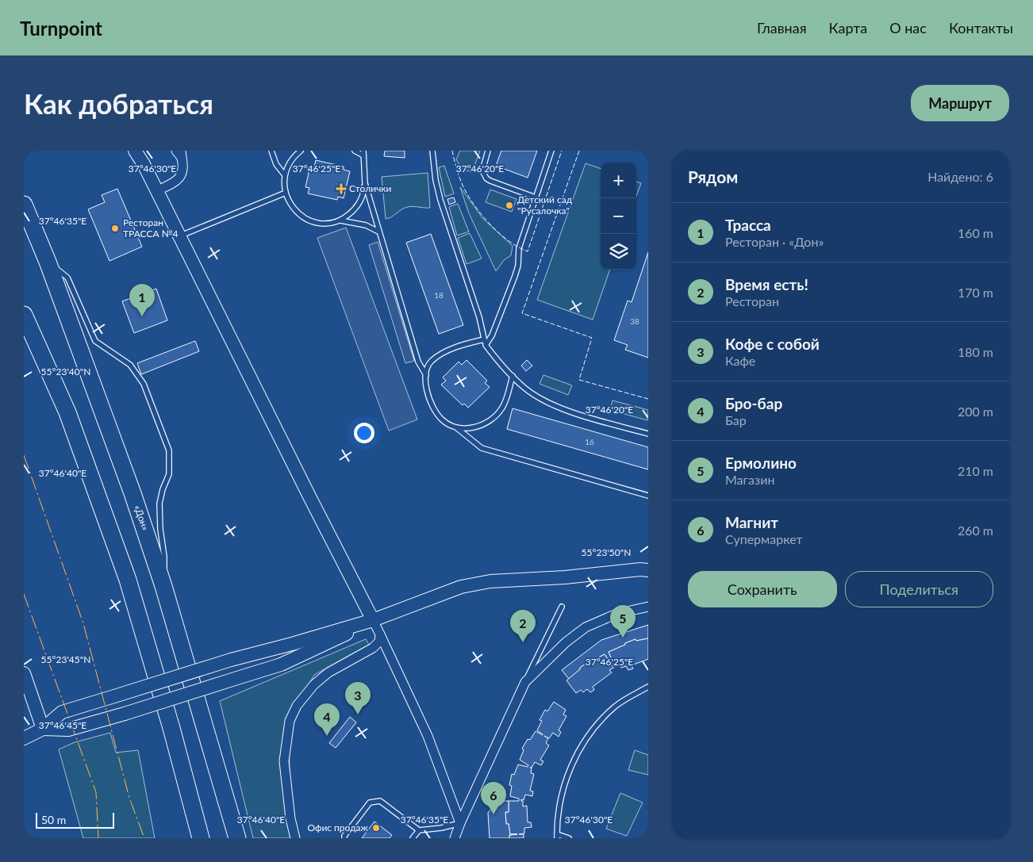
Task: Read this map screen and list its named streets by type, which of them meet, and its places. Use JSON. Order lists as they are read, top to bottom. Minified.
{"streets":{"highway":["«Дон»"]},"places":{"health":["Столички"],"other":["Детский сад \"Русалочка\"","Ресторан ТРАССА №4","Офис продаж"]},"house_numbers":["18","38","16"],"scale_bar":"50 m","page":{"header":"Turnpoint","nav":["Главная","Карта","О нас","Контакты"],"buttons":["Маршрут",["Сохранить","Поделиться"]],"title":"Как добраться","heading":["Рядом","Найдено: 6"],"map_buttons":["+","−"],"list":[{"mark":"1","name":"Трасса","note":"Ресторан · «Дон»","value":"160 m"},{"mark":"2","name":"Время есть!","note":"Ресторан","value":"170 m"},{"mark":"3","name":"Кофе с собой","note":"Кафе","value":"180 m"},{"mark":"4","name":"Бро-бар","note":"Бар","value":"200 m"},{"mark":"5","name":"Ермолино","note":"Магазин","value":"210 m"},{"mark":"6","name":"Магнит","note":"Супермаркет","value":"260 m"}],"pins":["1","5","2","3","4","6"],"scale":"50 m"},"coordinates":["37°46'30\"E","37°46'20\"E","37°46'25\"E","37°46'35\"E","55°23'40\"N","37°46'40\"E","55°23'50\"N","55°23'45\"N","37°46'45\"E"]}
